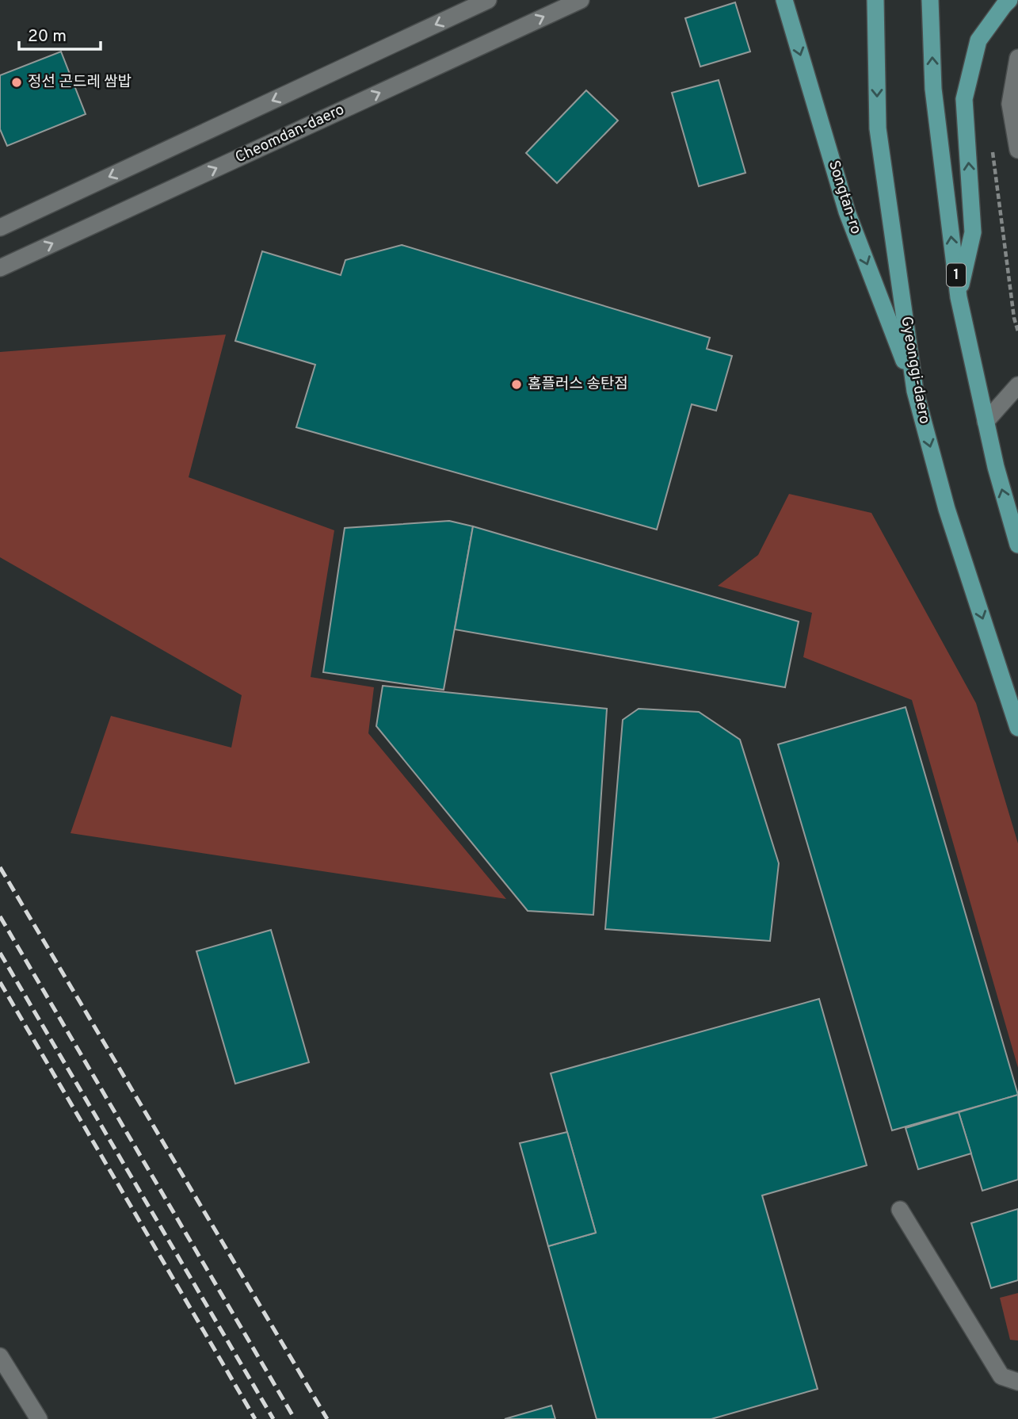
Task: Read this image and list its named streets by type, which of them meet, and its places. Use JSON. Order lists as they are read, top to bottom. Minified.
{"streets":{"main road":["Songtan-ro","1","Gyeonggi-daero"],"street":["Cheomdan-daero"]},"crossings":[["Songtan-ro","Gyeonggi-daero"]],"places":["정선 곤드레 쌈밥","홈플러스 송탄점"],"scale_bar":"20 m"}
